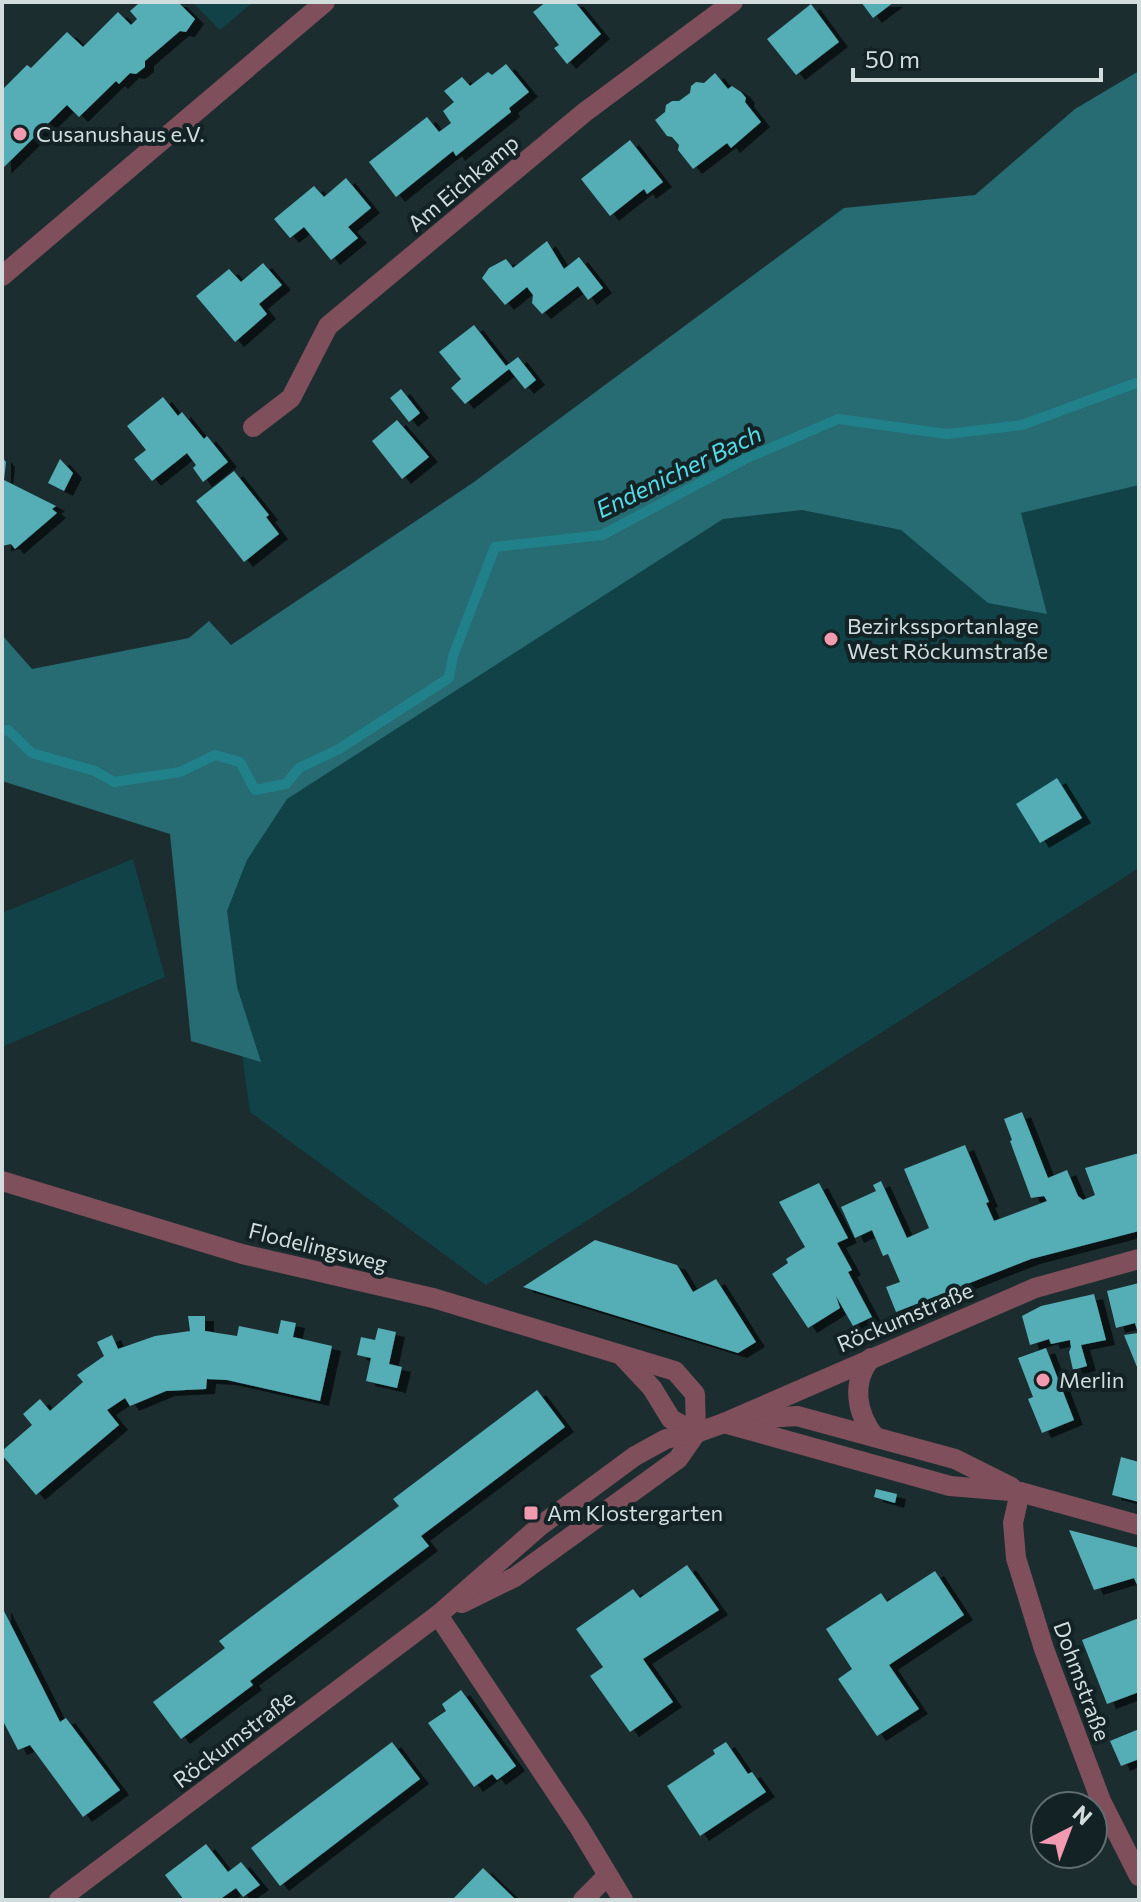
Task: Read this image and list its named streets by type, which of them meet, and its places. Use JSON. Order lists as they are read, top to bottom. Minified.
{"streets":{"street":["Am Eichkamp","Flodelingsweg","Röckumstraße","Dohmstraße"]},"crossings":[["Flodelingsweg","Röckumstraße"]],"water":["Endenicher Bach"],"places":{"other":["Cusanushaus e.V.","Bezirkssportanlage West Röckumstraße","Merlin"],"transit":["Am Klostergarten"]},"scale_bar":"50 m","north":"top right"}
